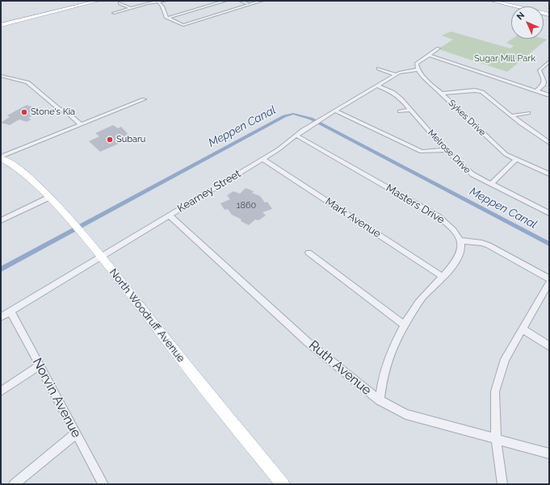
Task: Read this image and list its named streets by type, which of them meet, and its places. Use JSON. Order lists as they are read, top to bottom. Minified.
{"streets":{"main road":["North Woodruff Avenue"],"street":["Sykes Drive","Melrose Drive","Kearney Street","Masters Drive","Mark Avenue","Ruth Avenue","Norvin Avenue"]},"crossings":[["Sykes Drive","Kearney Street"],["Melrose Drive","Kearney Street"],["Kearney Street","Masters Drive"],["Kearney Street","Mark Avenue"],["Kearney Street","North Woodruff Avenue"],["Kearney Street","Ruth Avenue"],["Kearney Street","Norvin Avenue"]],"water":["Meppen Canal"],"parks":["Sugar Mill Park"],"places":["Stone's Kia","Subaru"],"house_numbers":["1860"],"north":"top left"}
